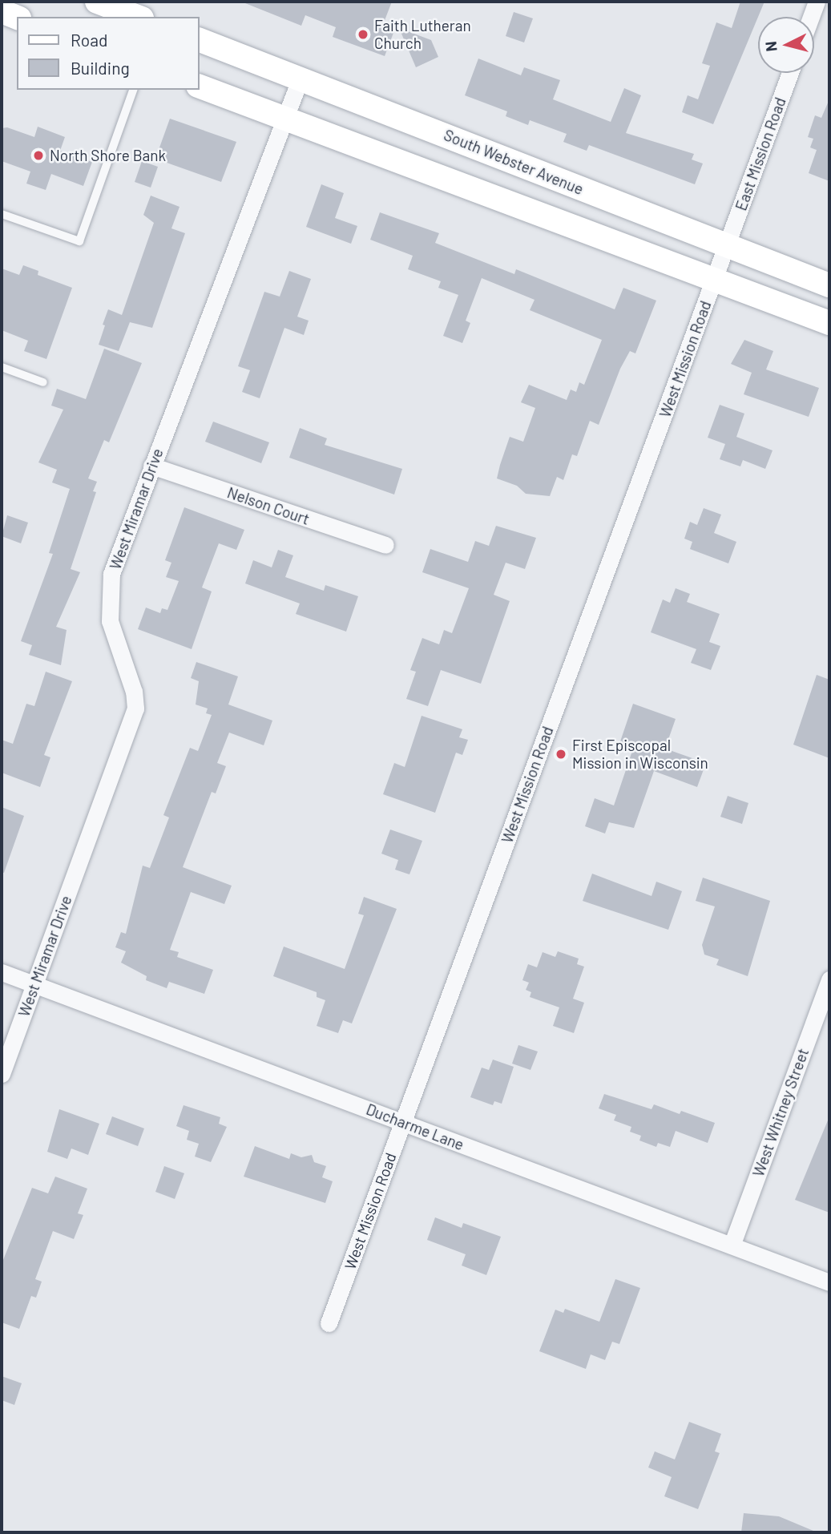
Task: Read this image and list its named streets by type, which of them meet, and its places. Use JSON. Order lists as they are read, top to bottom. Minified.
{"streets":{"main road":["South Webster Avenue"],"street":["East Mission Road","West Mission Road","Nelson Court","West Miramar Drive","West Whitney Street","Ducharme Lane"]},"crossings":[["East Mission Road","South Webster Avenue"],["East Mission Road","West Mission Road"],["South Webster Avenue","West Mission Road"],["South Webster Avenue","West Miramar Drive"],["West Mission Road","Ducharme Lane"],["Nelson Court","West Miramar Drive"],["West Miramar Drive","Ducharme Lane"],["West Whitney Street","Ducharme Lane"]],"places":["Faith Lutheran Church","North Shore Bank","First Episcopal Mission in Wisconsin"],"legend":["Road","Building"],"north":"left"}
